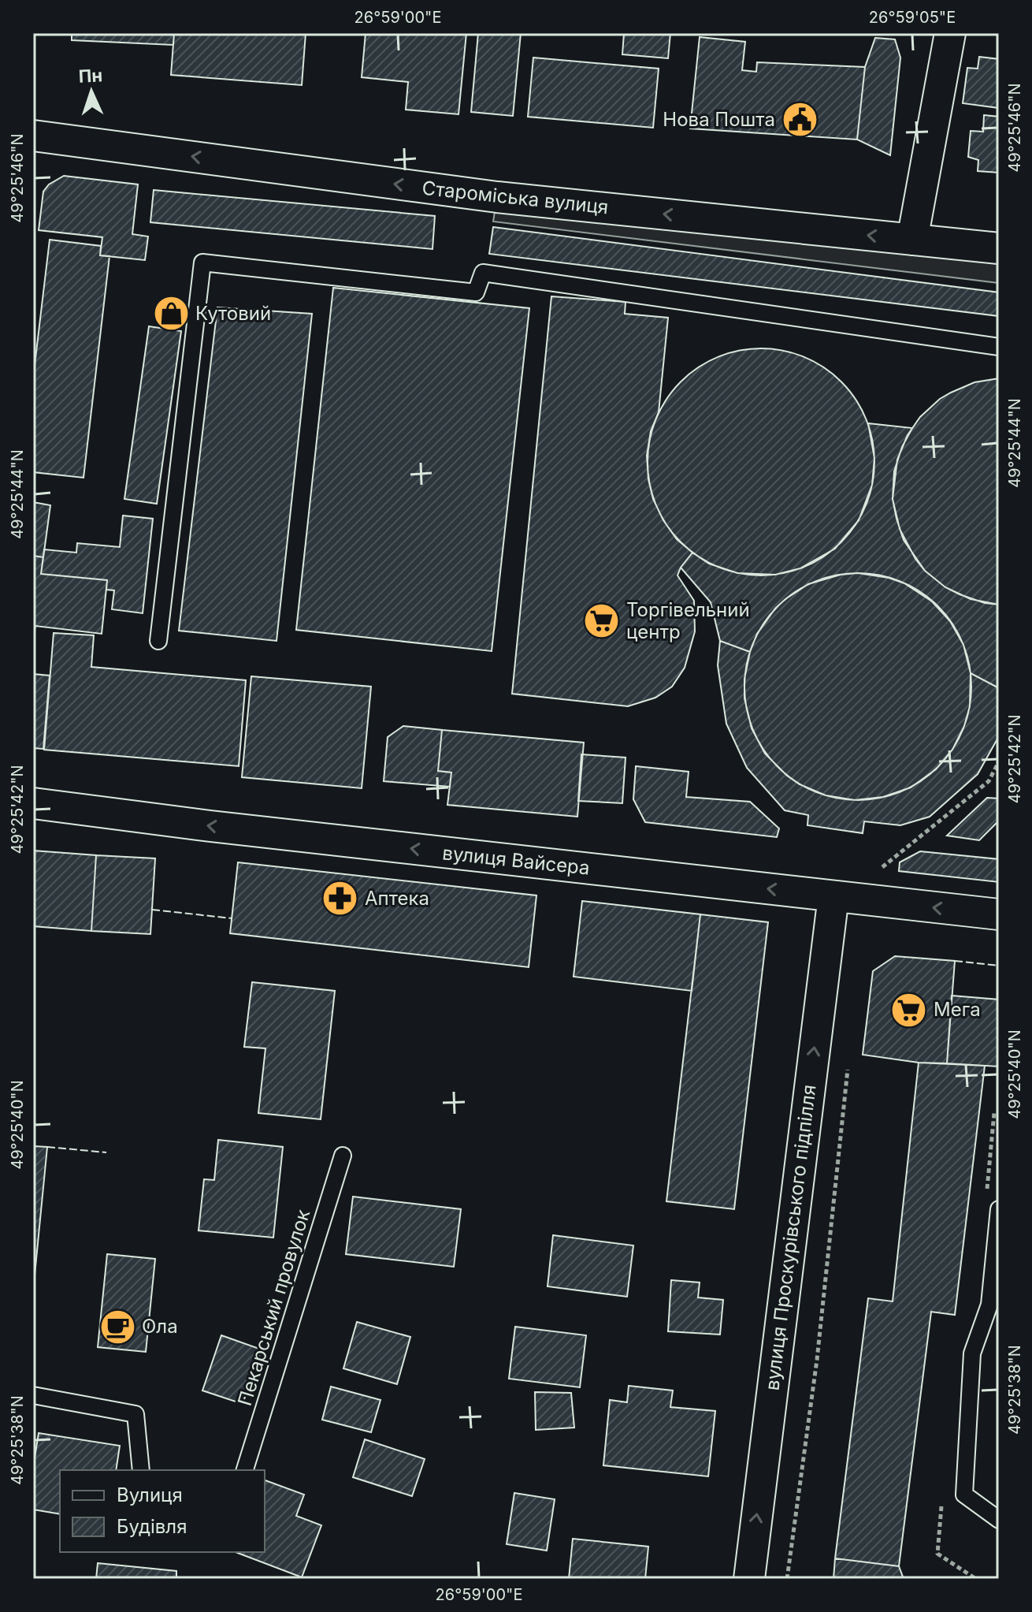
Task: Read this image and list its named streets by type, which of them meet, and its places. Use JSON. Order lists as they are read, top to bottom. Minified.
{"streets":{"street":["Староміська вулиця","вулиця Вайсера","вулиця Проскурівського підпілля"],"lane":["Пекарський провулок"]},"crossings":[["вулиця Вайсера","вулиця Проскурівського підпілля"]],"one_way":["Староміська вулиця","вулиця Вайсера","вулиця Проскурівського підпілля"],"places":{"public building":["Нова Пошта"],"shop":["Кутовий"],"supermarket":["Торгівельний центр","Мега"],"pharmacy":["Аптека"],"cafe":["Ола"]},"legend":["Вулиця","Будівля"],"north":"top","coordinates":["26°59'00\"E","26°59'05\"E","49°25'46\"N","49°25'44\"N","49°25'42\"N","49°25'40\"N","49°25'38\"N"]}
